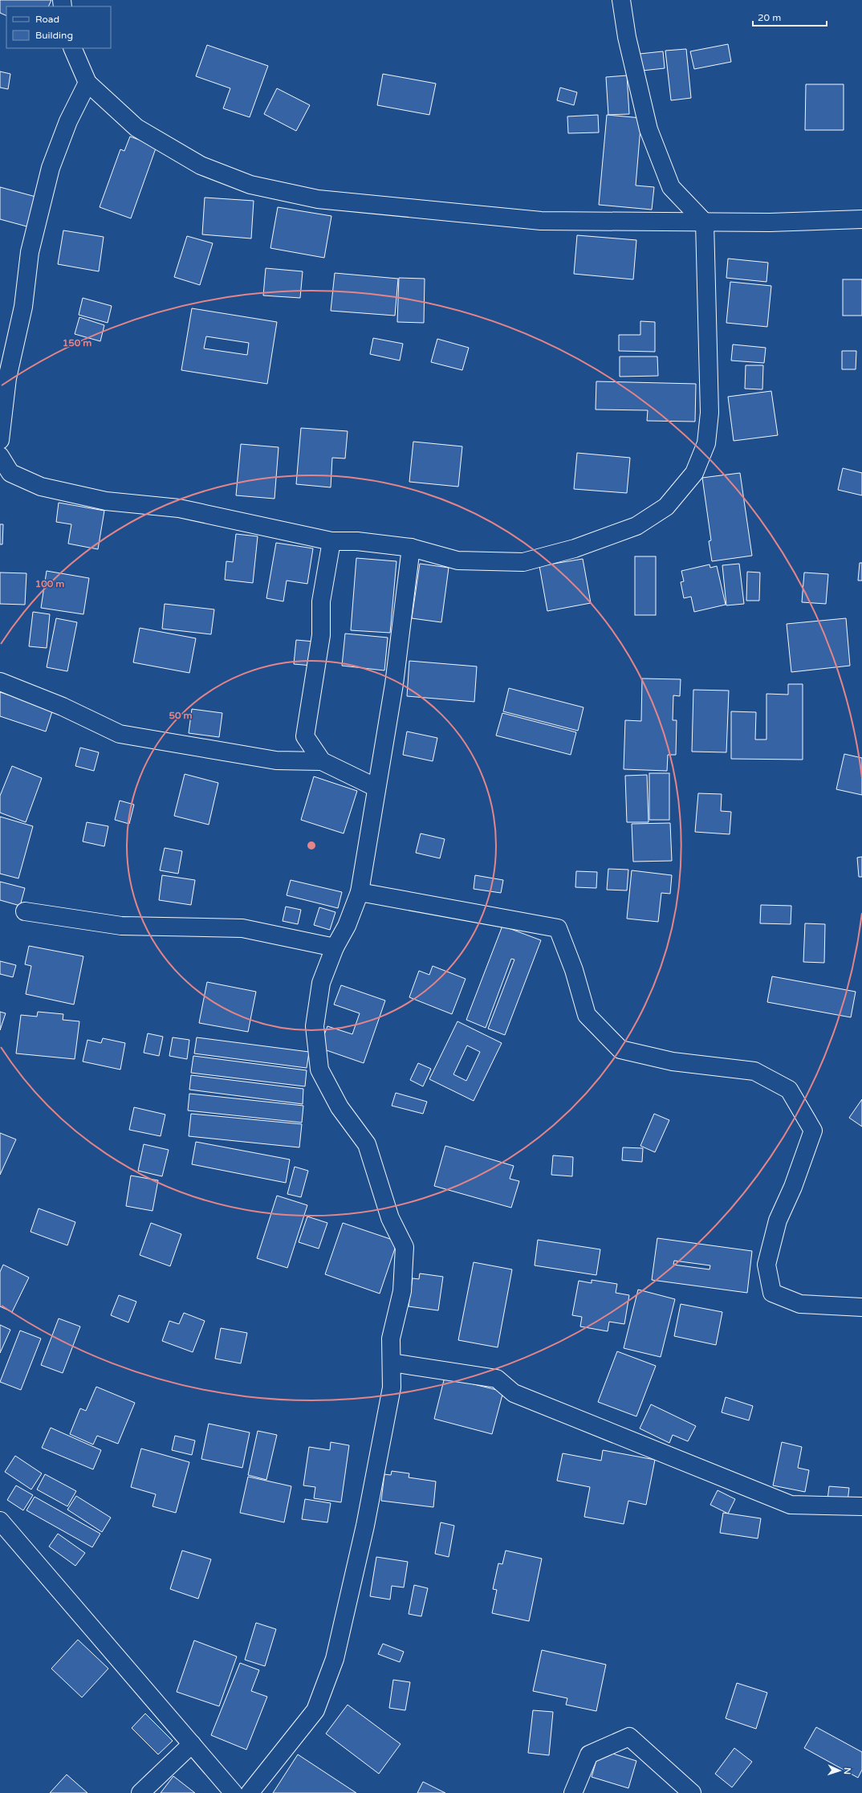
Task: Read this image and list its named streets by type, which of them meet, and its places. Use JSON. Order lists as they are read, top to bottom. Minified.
{"legend":["Road","Building"],"scale_bar":"20 m","north":"right","rings":["150 m","100 m","50 m"]}
